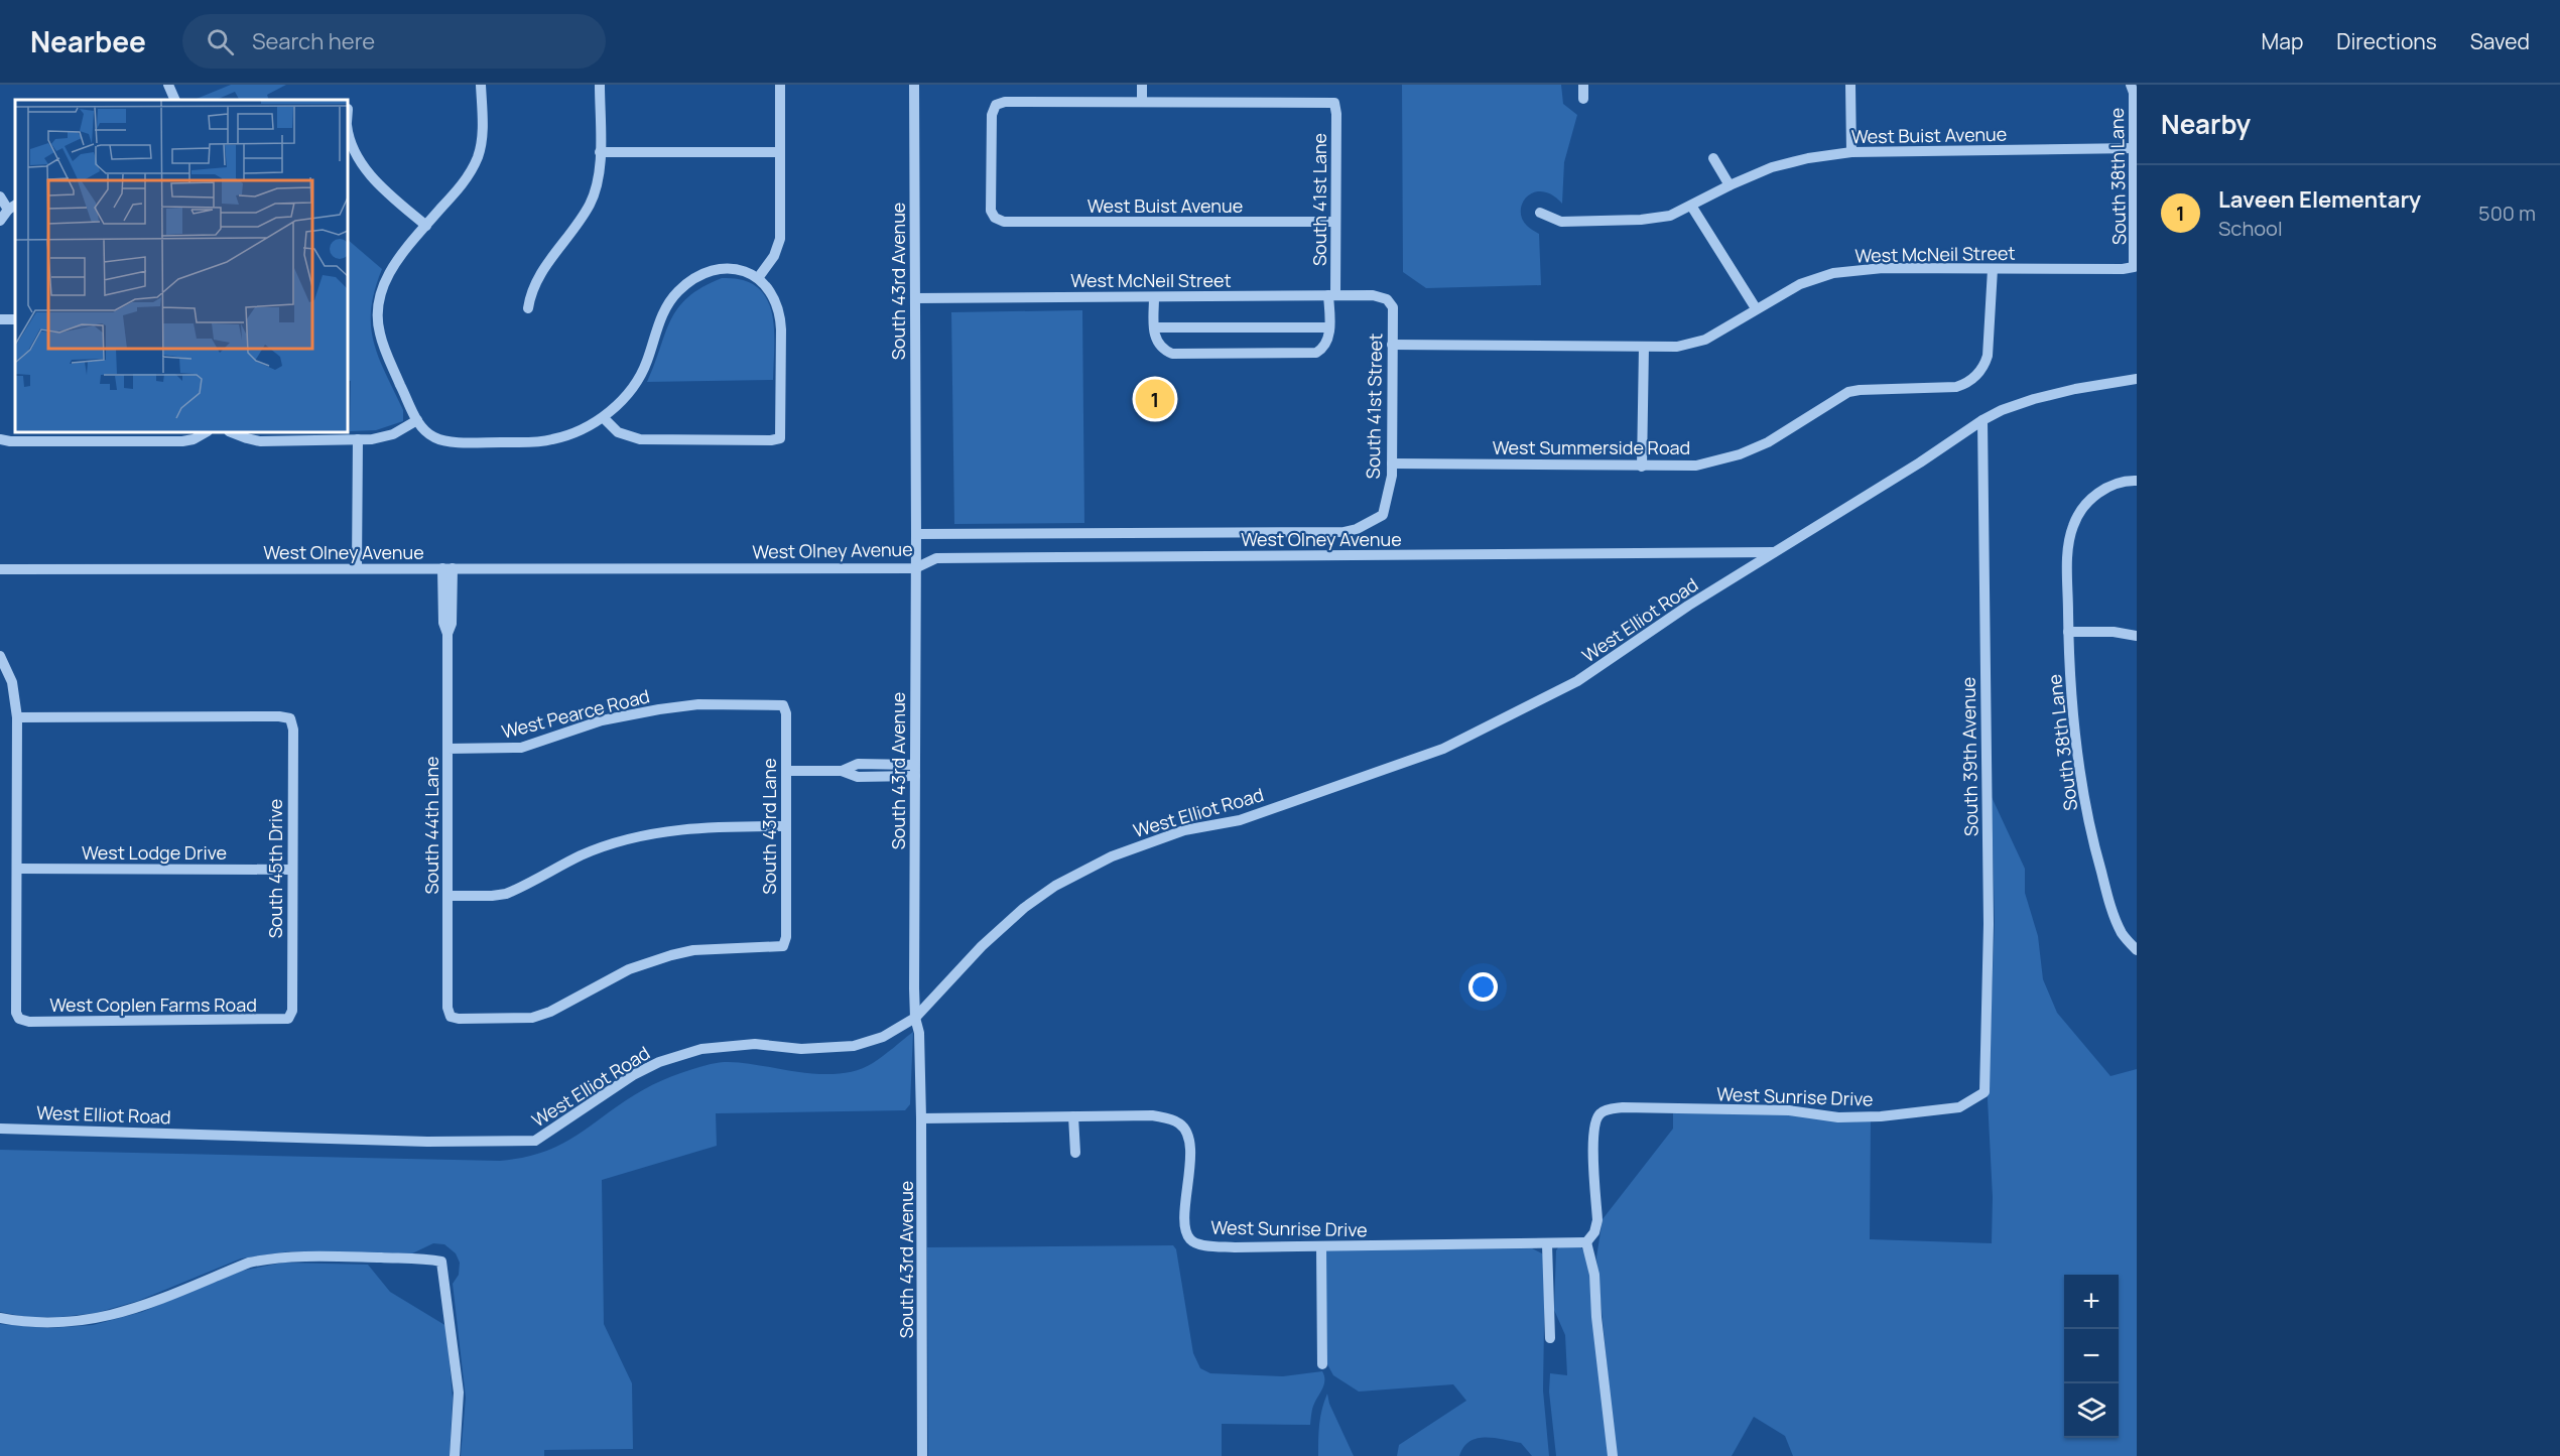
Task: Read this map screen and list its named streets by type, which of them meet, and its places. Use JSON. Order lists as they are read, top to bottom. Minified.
{"streets":{"street":["West Buist Avenue","South 38th Lane","South 41st Lane","West McNeil Street","South 43rd Avenue","South 41st Street","West Summerside Road","West Olney Avenue","West Elliot Road","West Pearce Road","South 39th Avenue","South 44th Lane","South 43rd Lane","West Lodge Drive","South 45th Drive","West Coplen Farms Road","West Sunrise Drive"]},"crossings":[["West Buist Avenue","South 38th Lane"],["West Buist Avenue","South 41st Lane"],["South 38th Lane","West McNeil Street"],["South 41st Lane","West McNeil Street"],["West McNeil Street","South 43rd Avenue"],["West McNeil Street","South 41st Street"],["West McNeil Street","West Summerside Road"],["South 43rd Avenue","South 41st Street"],["South 43rd Avenue","West Olney Avenue"],["South 43rd Avenue","West Elliot Road"],["South 43rd Avenue","West Sunrise Drive"],["South 41st Street","West Summerside Road"],["West Olney Avenue","West Elliot Road"],["West Olney Avenue","South 44th Lane"],["West Elliot Road","South 39th Avenue"],["West Pearce Road","South 44th Lane"],["West Pearce Road","South 43rd Lane"],["South 39th Avenue","West Sunrise Drive"],["South 44th Lane","South 43rd Lane"],["West Lodge Drive","South 45th Drive"],["West Lodge Drive","West Coplen Farms Road"],["South 45th Drive","West Coplen Farms Road"]],"page":{"header":"Nearbee","search":"Search here","nav":["Map","Directions","Saved"],"heading":"Nearby","list":[{"mark":"1","name":"Laveen Elementary","note":"School","value":"500 m"}],"pins":"1","map_buttons":["+","−"]}}
